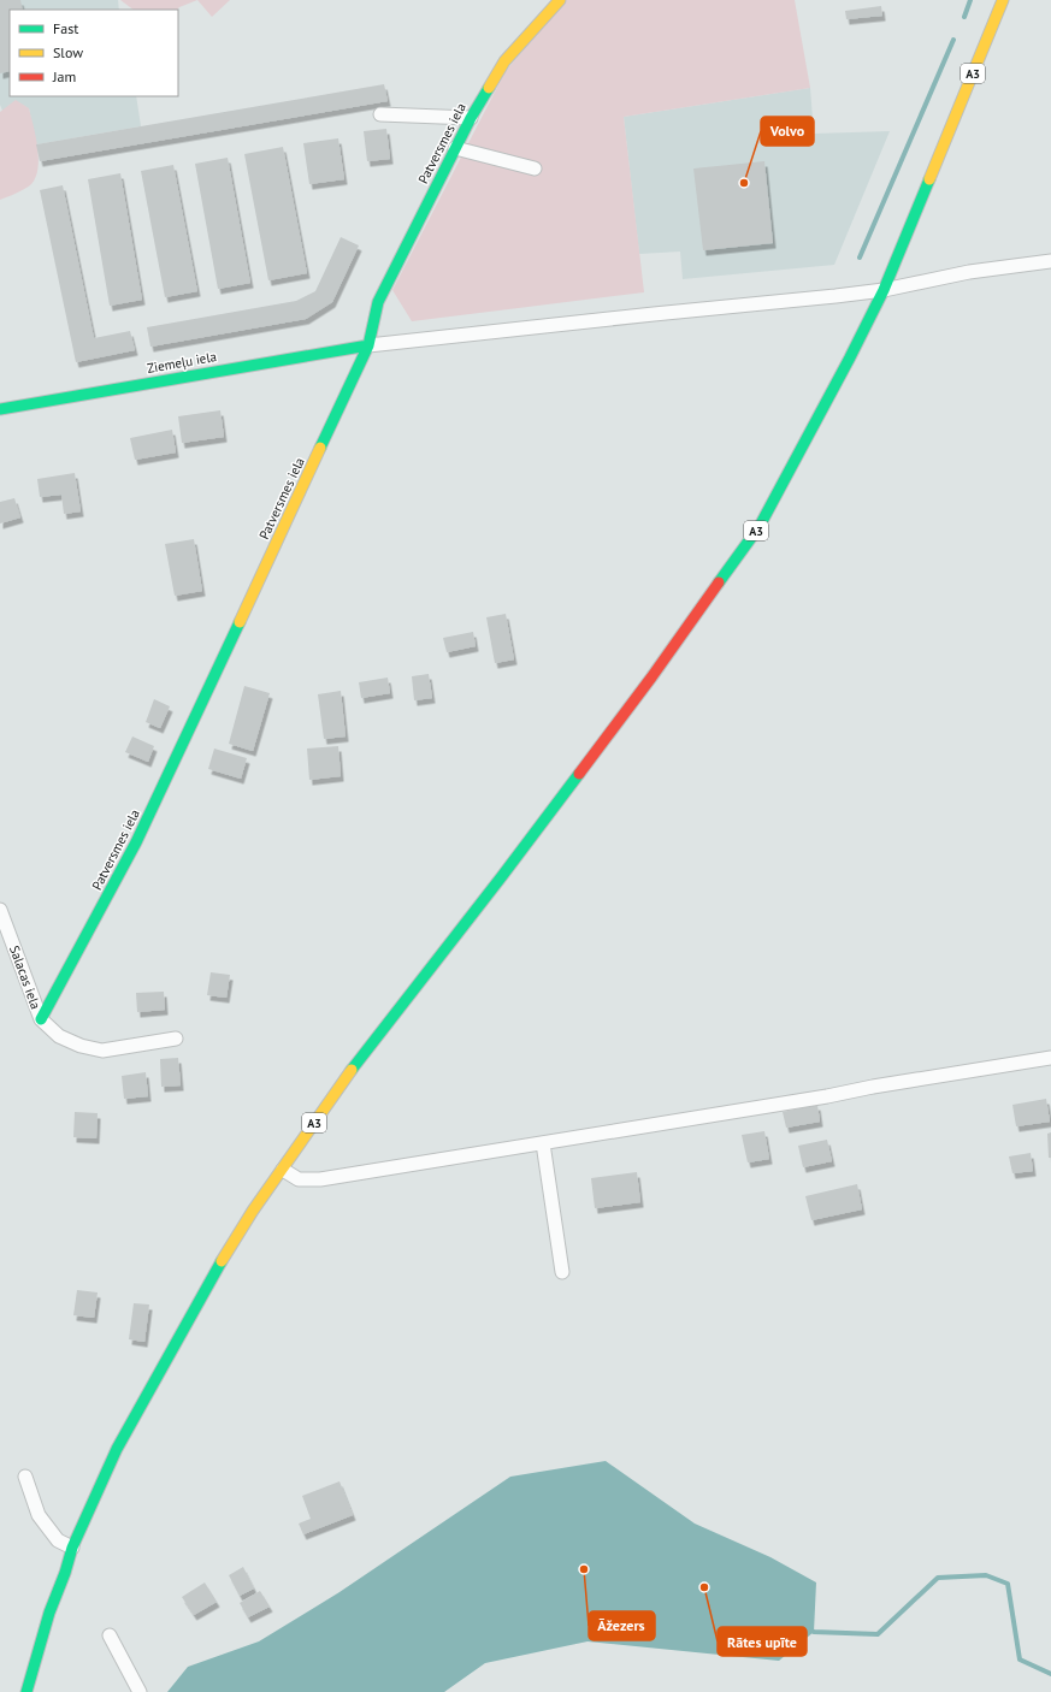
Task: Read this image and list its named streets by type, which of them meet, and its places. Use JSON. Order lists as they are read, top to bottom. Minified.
{"streets":{"main road":["A3","Patversmes iela","Ziemeļu iela"],"street":["Salacas iela"]},"crossings":[["Patversmes iela","Ziemeļu iela"],["Patversmes iela","Salacas iela"]],"places":["Volvo","Āžezers","Rātes upīte"],"legend":["Fast","Slow","Jam"]}
